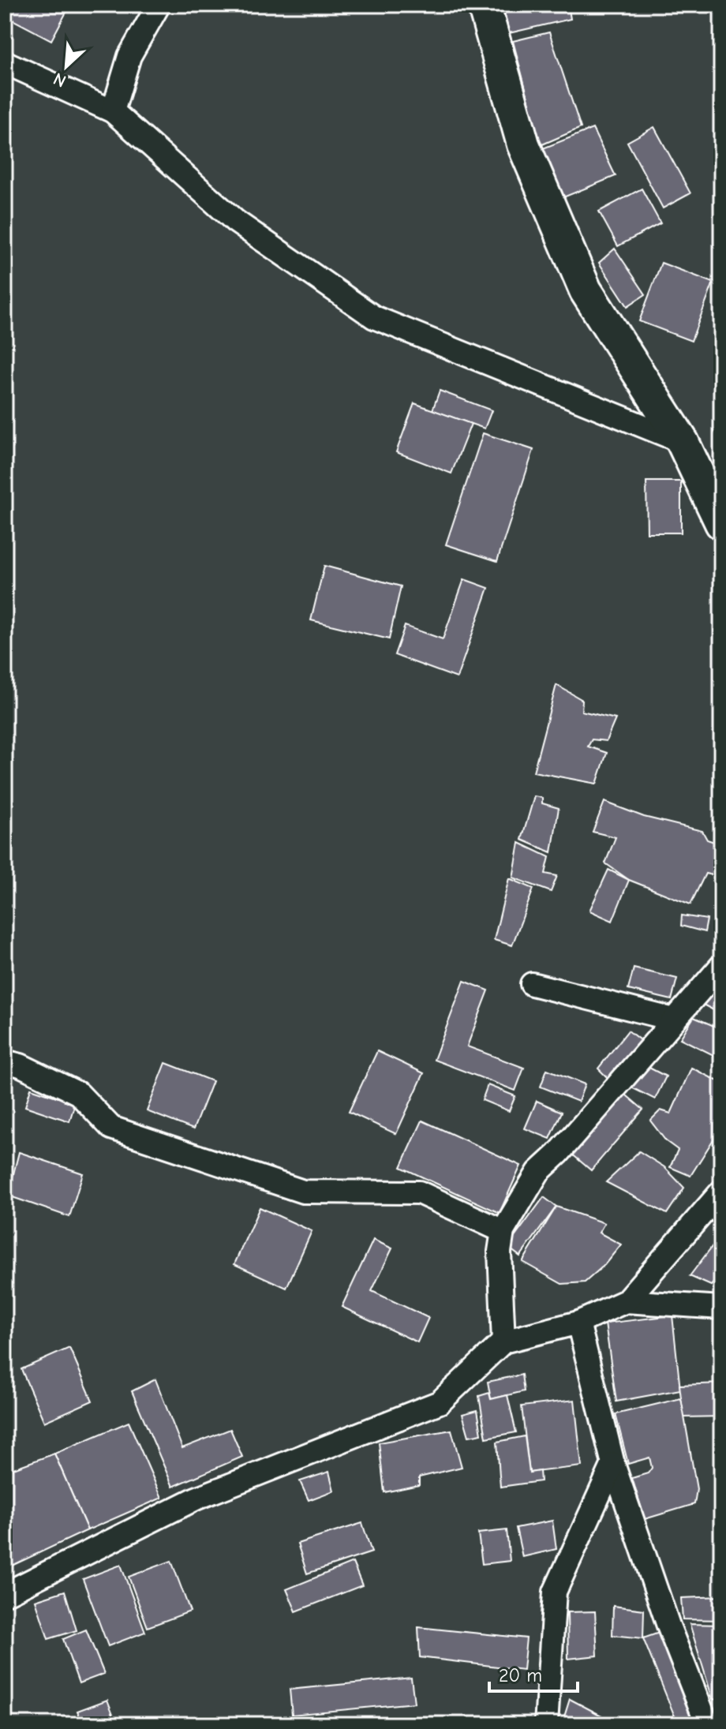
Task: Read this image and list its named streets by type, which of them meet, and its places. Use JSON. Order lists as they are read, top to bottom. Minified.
{"scale_bar":"20 m","north":"bottom left"}
